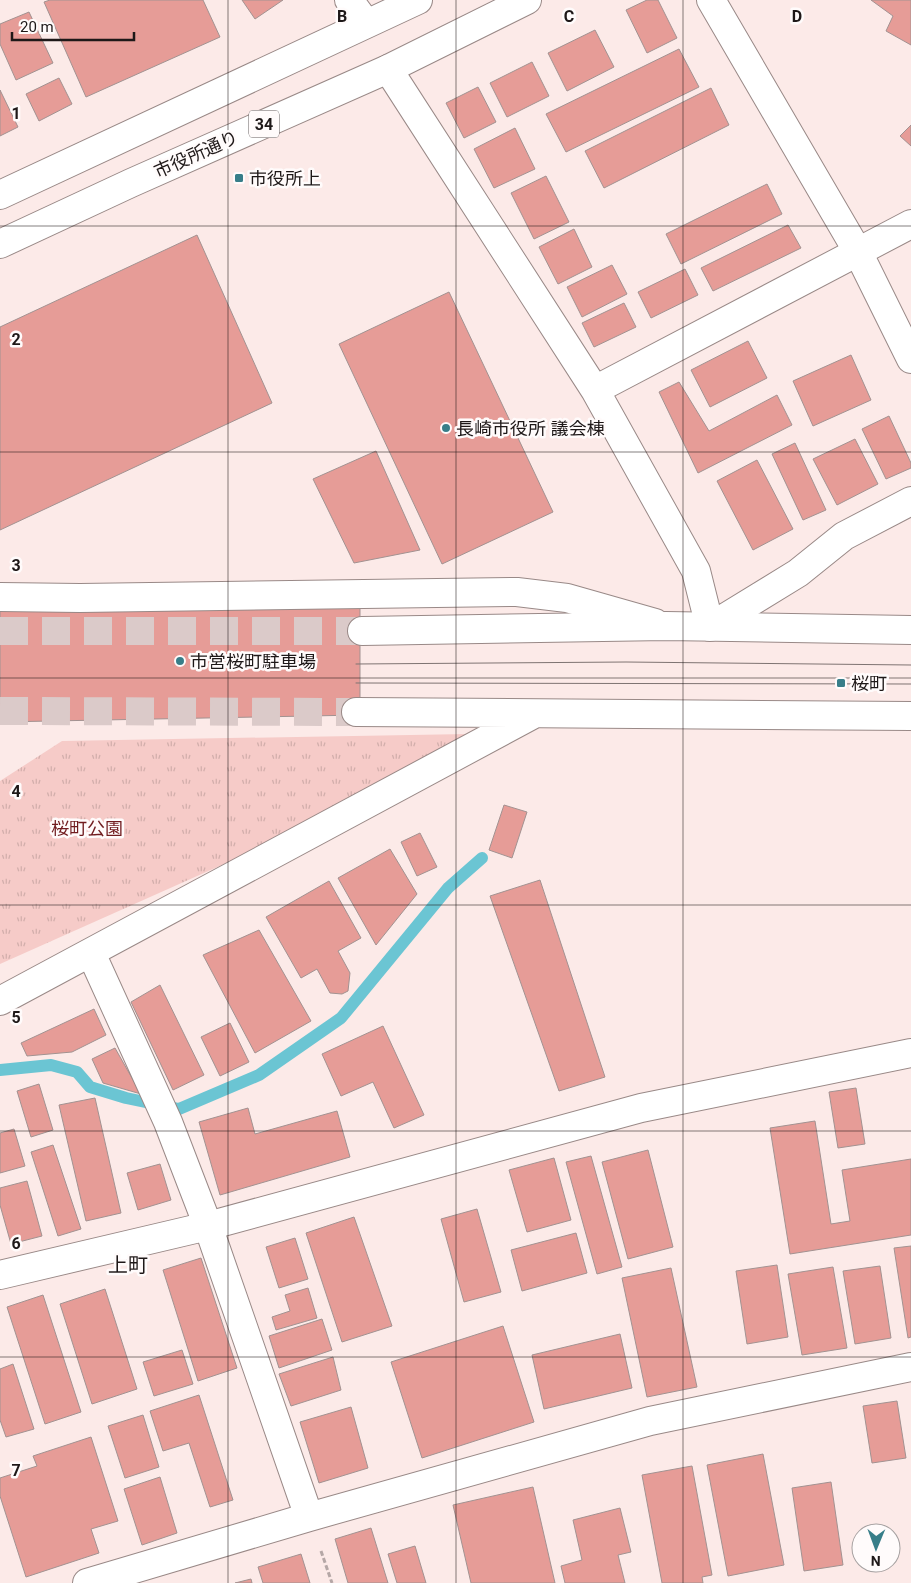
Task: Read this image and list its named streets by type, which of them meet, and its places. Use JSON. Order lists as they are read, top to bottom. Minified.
{"streets":{"main road":["34","市役所通り"]},"districts":["上町"],"parks":["桜町公園"],"places":{"transit":["市役所上","桜町"],"other":["長崎市役所 議会棟","市営桜町駐車場"]},"scale_bar":"20 m","north":"bottom","grid":{"columns":["B","C","D"],"rows":["1","2","3","4","5","6","7"]}}
